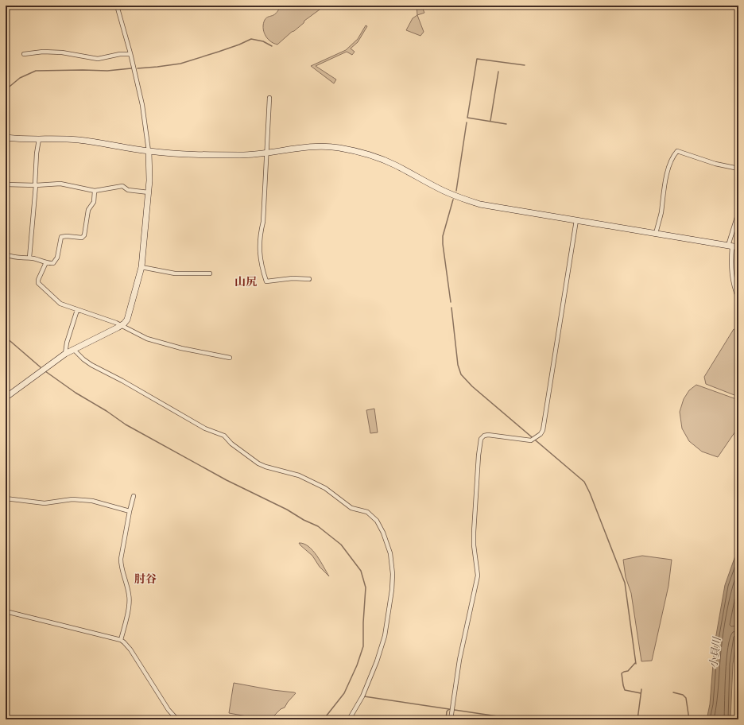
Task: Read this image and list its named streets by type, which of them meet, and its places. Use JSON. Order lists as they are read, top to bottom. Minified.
{"districts":["山尻","肘谷"],"water":["小貝川"]}
